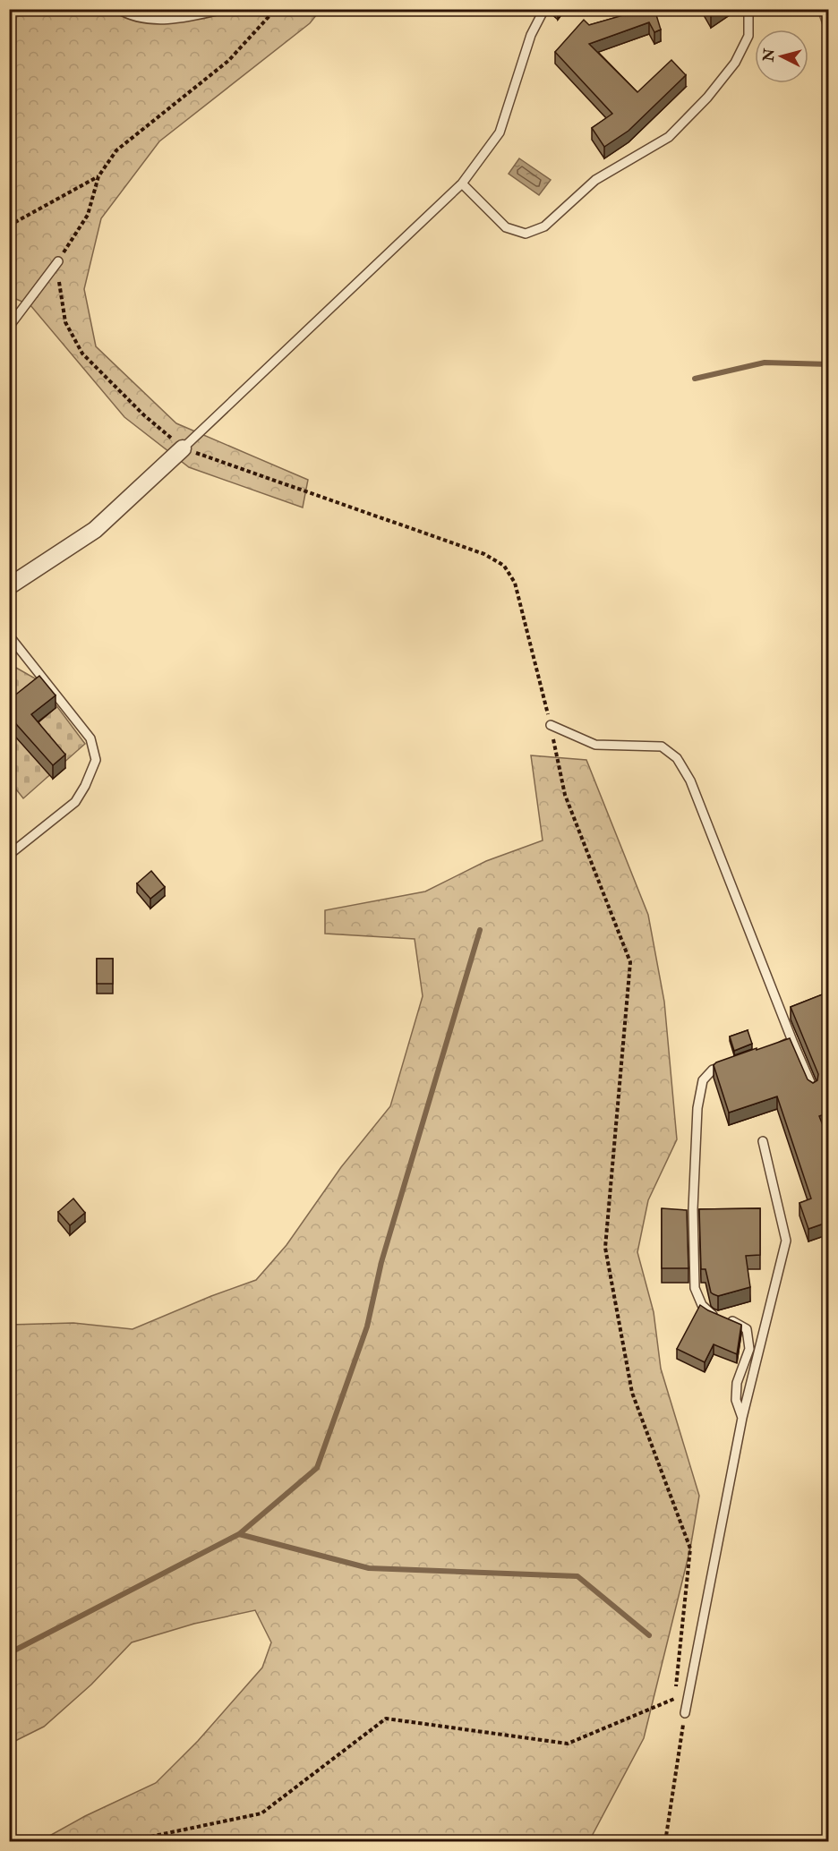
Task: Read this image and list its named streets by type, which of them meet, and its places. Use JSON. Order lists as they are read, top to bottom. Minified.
{"north":"left"}
